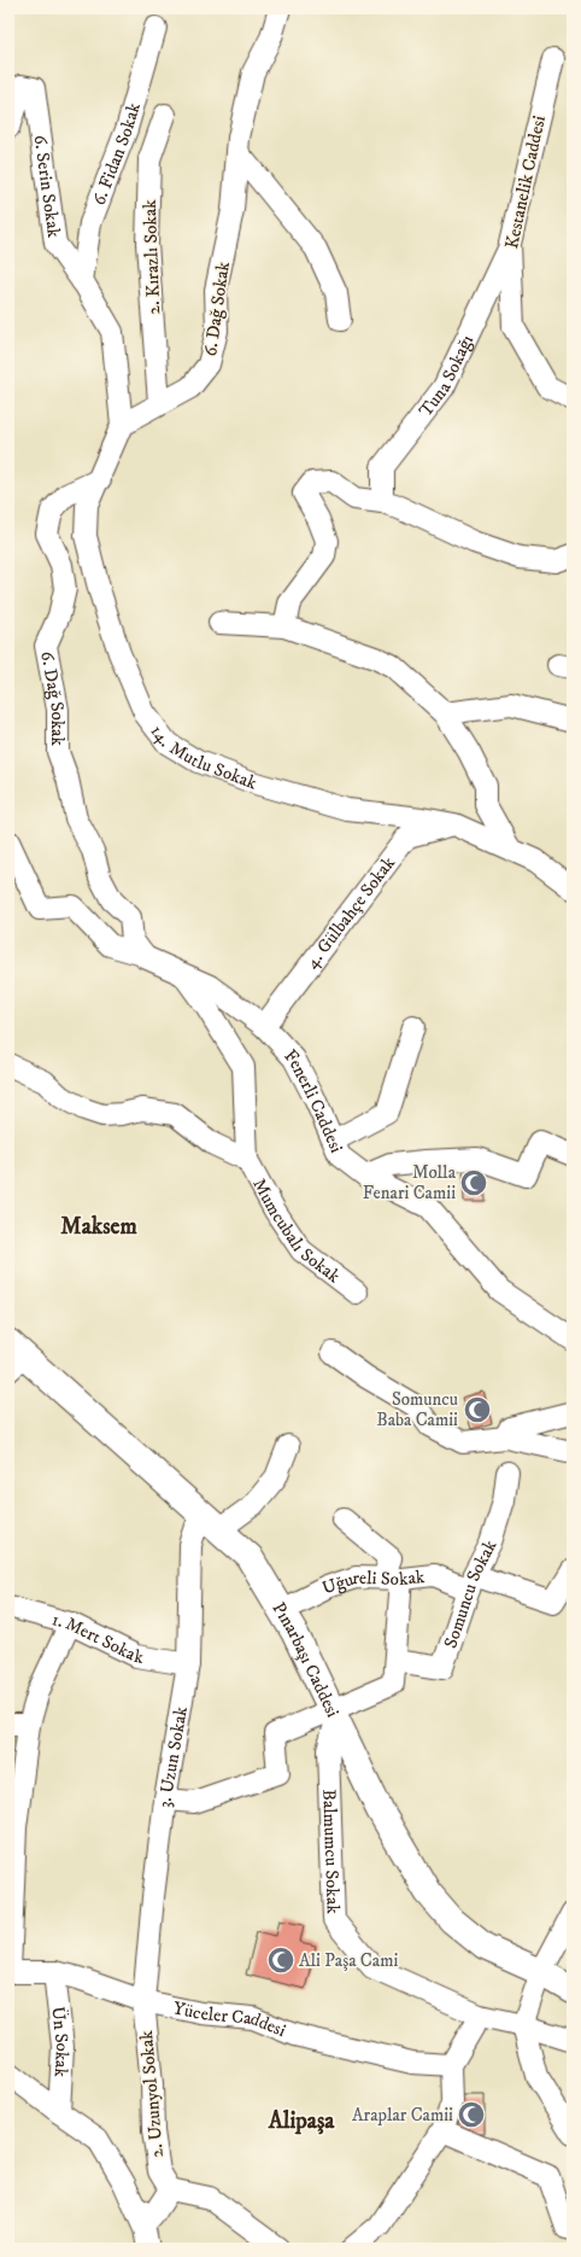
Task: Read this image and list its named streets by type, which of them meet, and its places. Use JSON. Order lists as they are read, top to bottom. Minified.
{"streets":{"main road":["Pınarbaşı Caddesi"],"street":["6. Fidan Sokak","Kestanelik Caddesi","6. Serin Sokak","2. Kırazlı Sokak","6. Dağ Sokak","Tuna Sokağı","14. Mutlu Sokak","4. Gülbahçe Sokak","Fenerli Caddesi","Mumcubalı Sokak","Uğureli Sokak","Somuncu Sokak","1. Mert Sokak","3. Uzun Sokak","Balmumcu Sokak","Yüceler Caddesi","Ün Sokak","2. Uzunyol Sokak"]},"crossings":[["6. Fidan Sokak","6. Serin Sokak"],["Kestanelik Caddesi","Tuna Sokağı"],["6. Serin Sokak","6. Dağ Sokak"],["2. Kırazlı Sokak","6. Dağ Sokak"],["6. Dağ Sokak","14. Mutlu Sokak"],["14. Mutlu Sokak","4. Gülbahçe Sokak"],["4. Gülbahçe Sokak","Fenerli Caddesi"],["Uğureli Sokak","Somuncu Sokak"],["Uğureli Sokak","Pınarbaşı Caddesi"],["1. Mert Sokak","3. Uzun Sokak"],["Pınarbaşı Caddesi","3. Uzun Sokak"],["Pınarbaşı Caddesi","Balmumcu Sokak"],["3. Uzun Sokak","Yüceler Caddesi"],["3. Uzun Sokak","2. Uzunyol Sokak"],["Yüceler Caddesi","Ün Sokak"],["Yüceler Caddesi","2. Uzunyol Sokak"]],"districts":["Maksem","Alipaşa"],"places":{"mosque":["Molla Fenari Camii","Somuncu Baba Camii","Ali Paşa Cami","Araplar Camii"]}}
